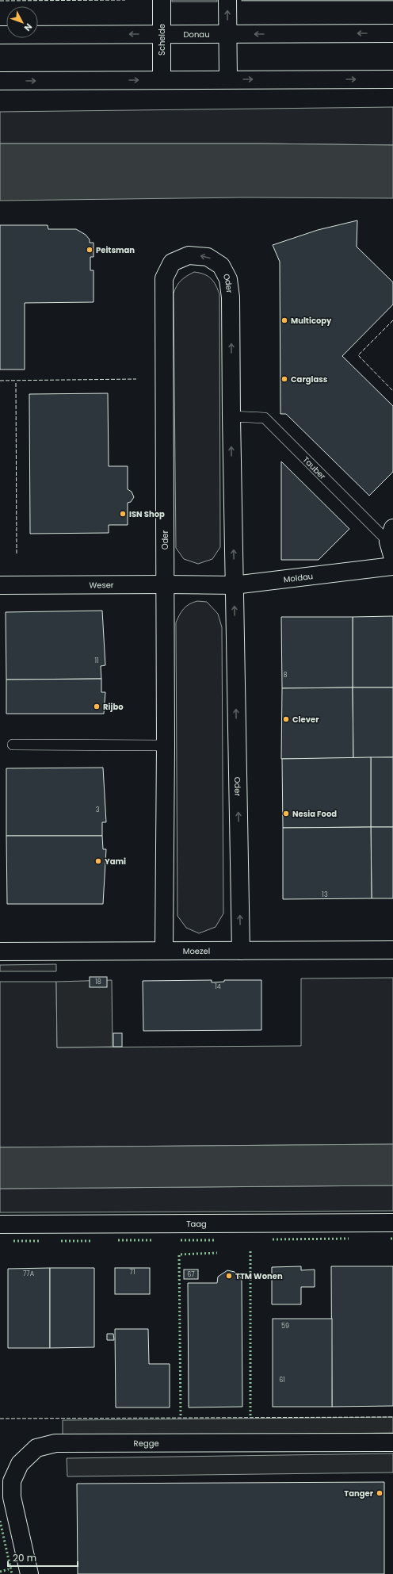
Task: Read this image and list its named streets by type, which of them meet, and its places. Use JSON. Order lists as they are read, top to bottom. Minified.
{"streets":{"street":["Donau","Schelde","Oder","Tauber","Moldau","Weser","Moezel","Taag","Regge"]},"crossings":[["Donau","Schelde"],["Oder","Tauber"],["Oder","Moldau"],["Oder","Weser"],["Oder","Moezel"],["Moldau","Weser"]],"places":["Peitsman","Multicopy","Carglass","ISN Shop","Rijbo","Clever","Nesia Food","Yami","TTM Wonen","Tanger"],"house_numbers":["11","8","3","13","18","14","71","77A","67","59","61"],"scale_bar":"20 m","north":"bottom right"}
